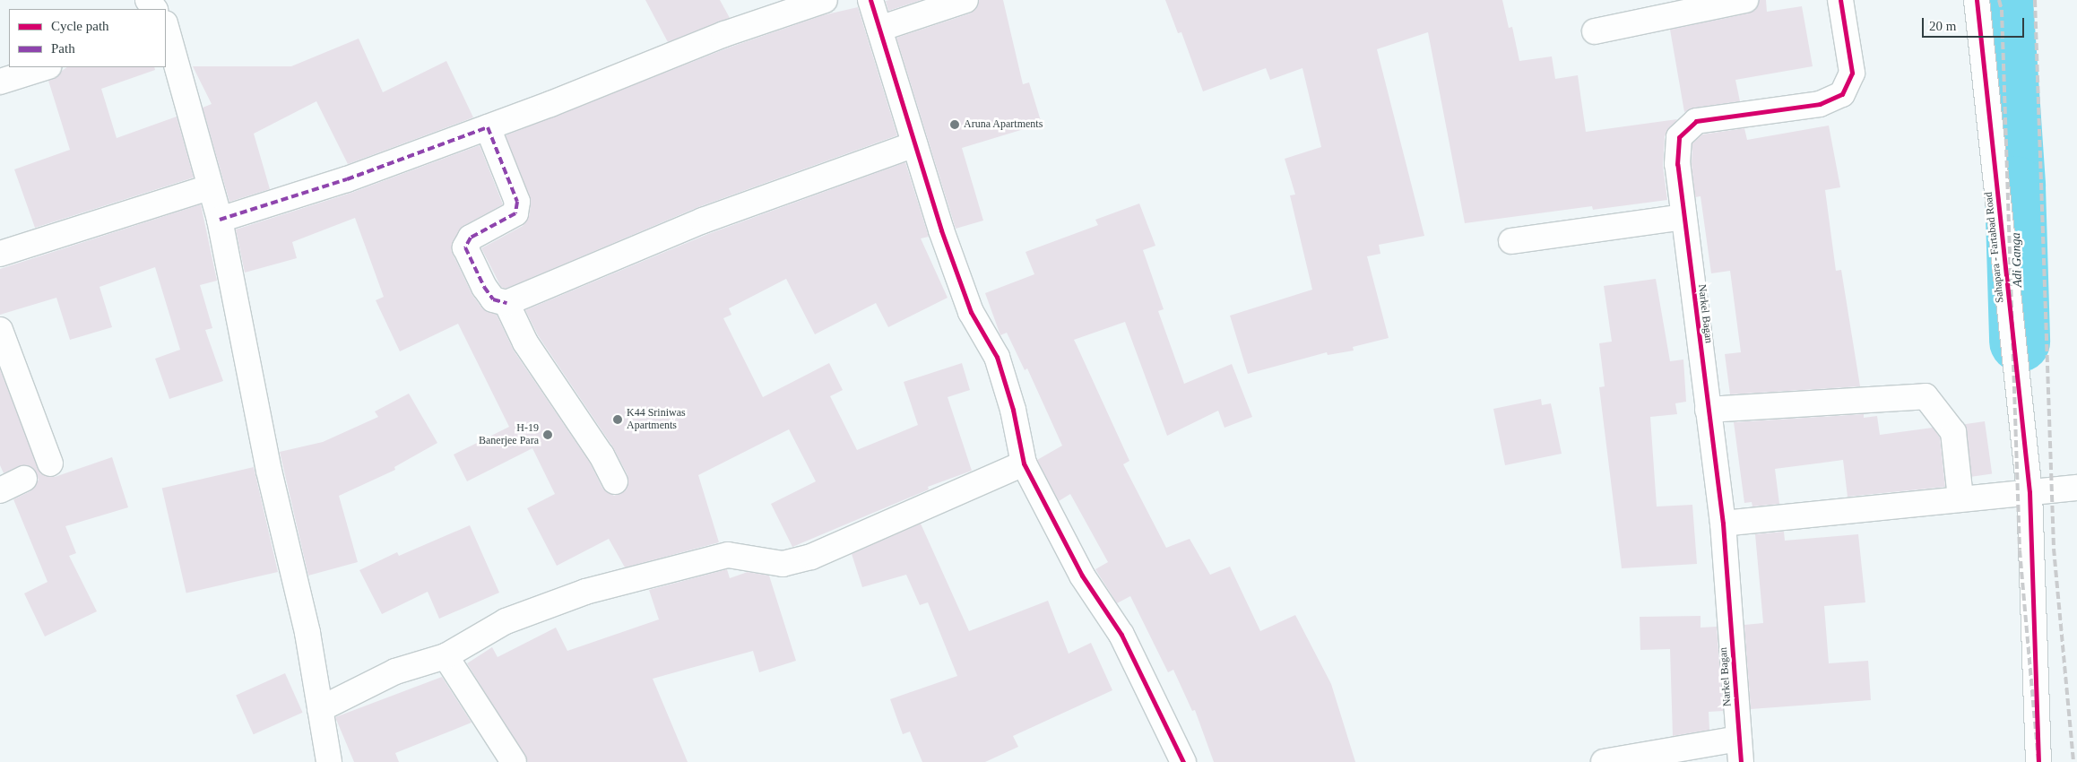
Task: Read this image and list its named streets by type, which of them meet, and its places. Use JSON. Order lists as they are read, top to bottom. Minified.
{"streets":{"street":["Sahapara - Fartabad Road","Narkel Bagan"]},"water":["Adi Ganga"],"places":["Aruna Apartments","K44 Sriniwas Apartments","H-19 Banerjee Para"],"legend":["Cycle path","Path"],"scale_bar":"20 m"}
